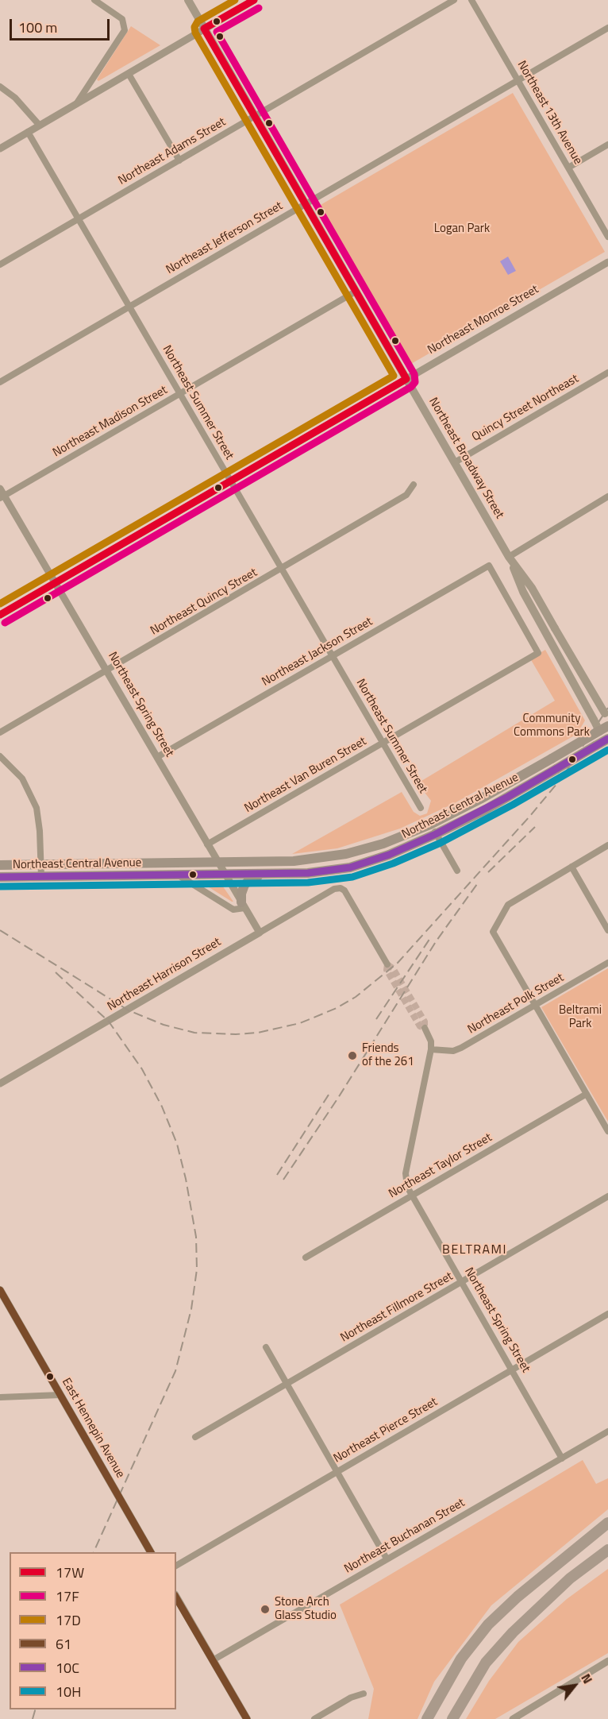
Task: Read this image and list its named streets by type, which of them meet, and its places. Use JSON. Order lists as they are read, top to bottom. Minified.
{"streets":{"main road":["Northeast Broadway Street","Northeast Central Avenue","East Hennepin Avenue"],"street":["Northeast 13th Avenue","Northeast Adams Street","Northeast Jefferson Street","Northeast Monroe Street","Northeast Summer Street","Quincy Street Northeast","Northeast Madison Street","Northeast Quincy Street","Northeast Jackson Street","Northeast Spring Street","Northeast Van Buren Street","Northeast Harrison Street","Northeast Polk Street","Northeast Taylor Street","Northeast Fillmore Street","Northeast Pierce Street","Northeast Buchanan Street"]},"crossings":[["Northeast 13th Avenue","Northeast Jefferson Street"],["Northeast Adams Street","Northeast Summer Street"],["Northeast Adams Street","Northeast Broadway Street"],["Northeast Jefferson Street","Northeast Summer Street"],["Northeast Jefferson Street","Northeast Broadway Street"],["Northeast Monroe Street","Northeast Summer Street"],["Northeast Monroe Street","Northeast Broadway Street"],["Northeast Monroe Street","Northeast Spring Street"],["Northeast Summer Street","Northeast Madison Street"],["Northeast Summer Street","Northeast Quincy Street"],["Northeast Summer Street","Northeast Jackson Street"],["Northeast Summer Street","Northeast Van Buren Street"],["Quincy Street Northeast","Northeast Broadway Street"],["Northeast Madison Street","Northeast Broadway Street"],["Northeast Madison Street","Northeast Spring Street"],["Northeast Broadway Street","Northeast Central Avenue"],["Northeast Quincy Street","Northeast Spring Street"],["Northeast Jackson Street","Northeast Spring Street"],["Northeast Jackson Street","Northeast Van Buren Street"],["Northeast Spring Street","Northeast Van Buren Street"],["Northeast Spring Street","Northeast Central Avenue"],["Northeast Spring Street","Northeast Harrison Street"],["Northeast Spring Street","Northeast Polk Street"],["Northeast Spring Street","Northeast Taylor Street"],["Northeast Spring Street","Northeast Fillmore Street"],["Northeast Spring Street","Northeast Pierce Street"],["Northeast Spring Street","Northeast Buchanan Street"]],"districts":["BELTRAMI"],"parks":["Logan Park","Community Commons Park","Beltrami Park"],"places":["Friends of the 261","Stone Arch Glass Studio"],"lines":["transit line 17W","transit line 17D","transit line 17F","transit line 10C","transit line 10H","transit line 61"],"legend":["17W","17F","17D","61","10C","10H"],"scale_bar":"100 m","north":"top right"}
